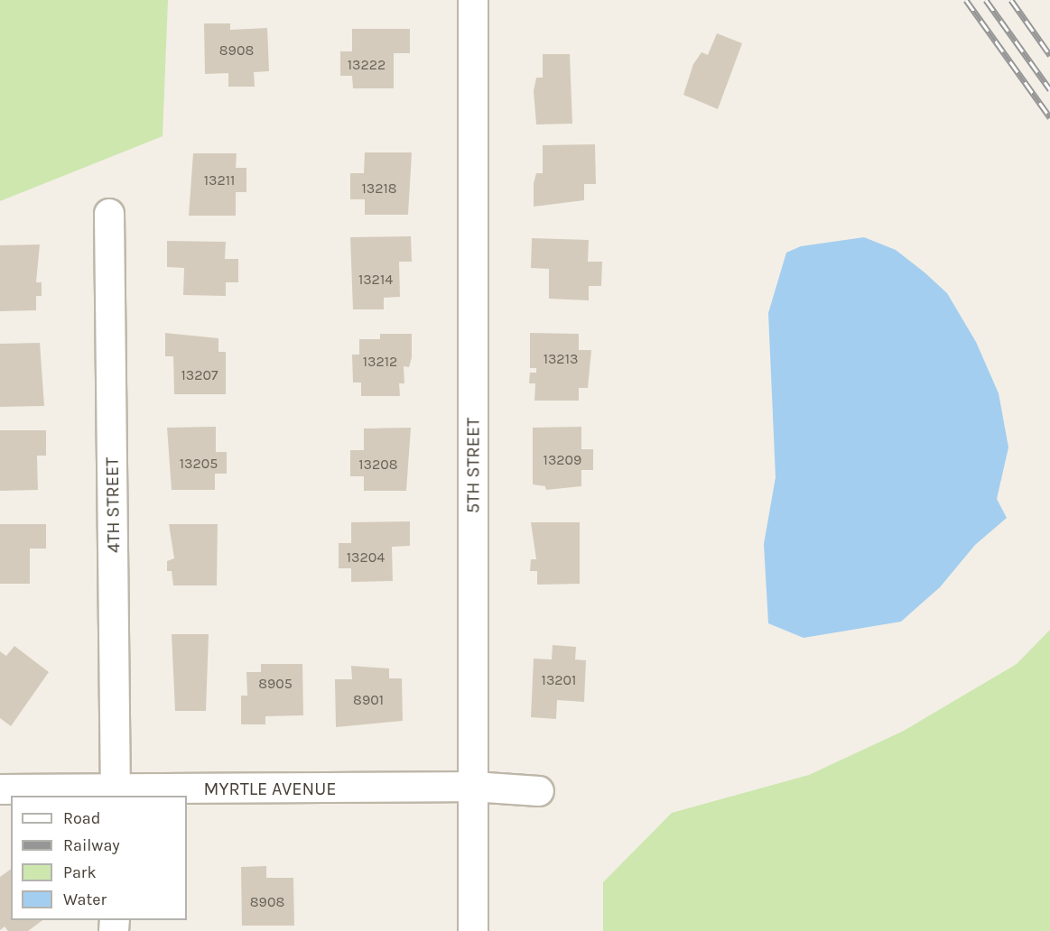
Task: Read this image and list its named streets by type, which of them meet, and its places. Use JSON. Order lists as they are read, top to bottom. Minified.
{"streets":{"street":["5TH STREET","4TH STREET","MYRTLE AVENUE"]},"crossings":[["5TH STREET","MYRTLE AVENUE"],["4TH STREET","MYRTLE AVENUE"]],"house_numbers":["8908","13222","13211","13218","13214","13213","13212","13207","13209","13205","13208","13204","13201","8905","8901","8908"],"legend":["Road","Railway","Park","Water"]}
